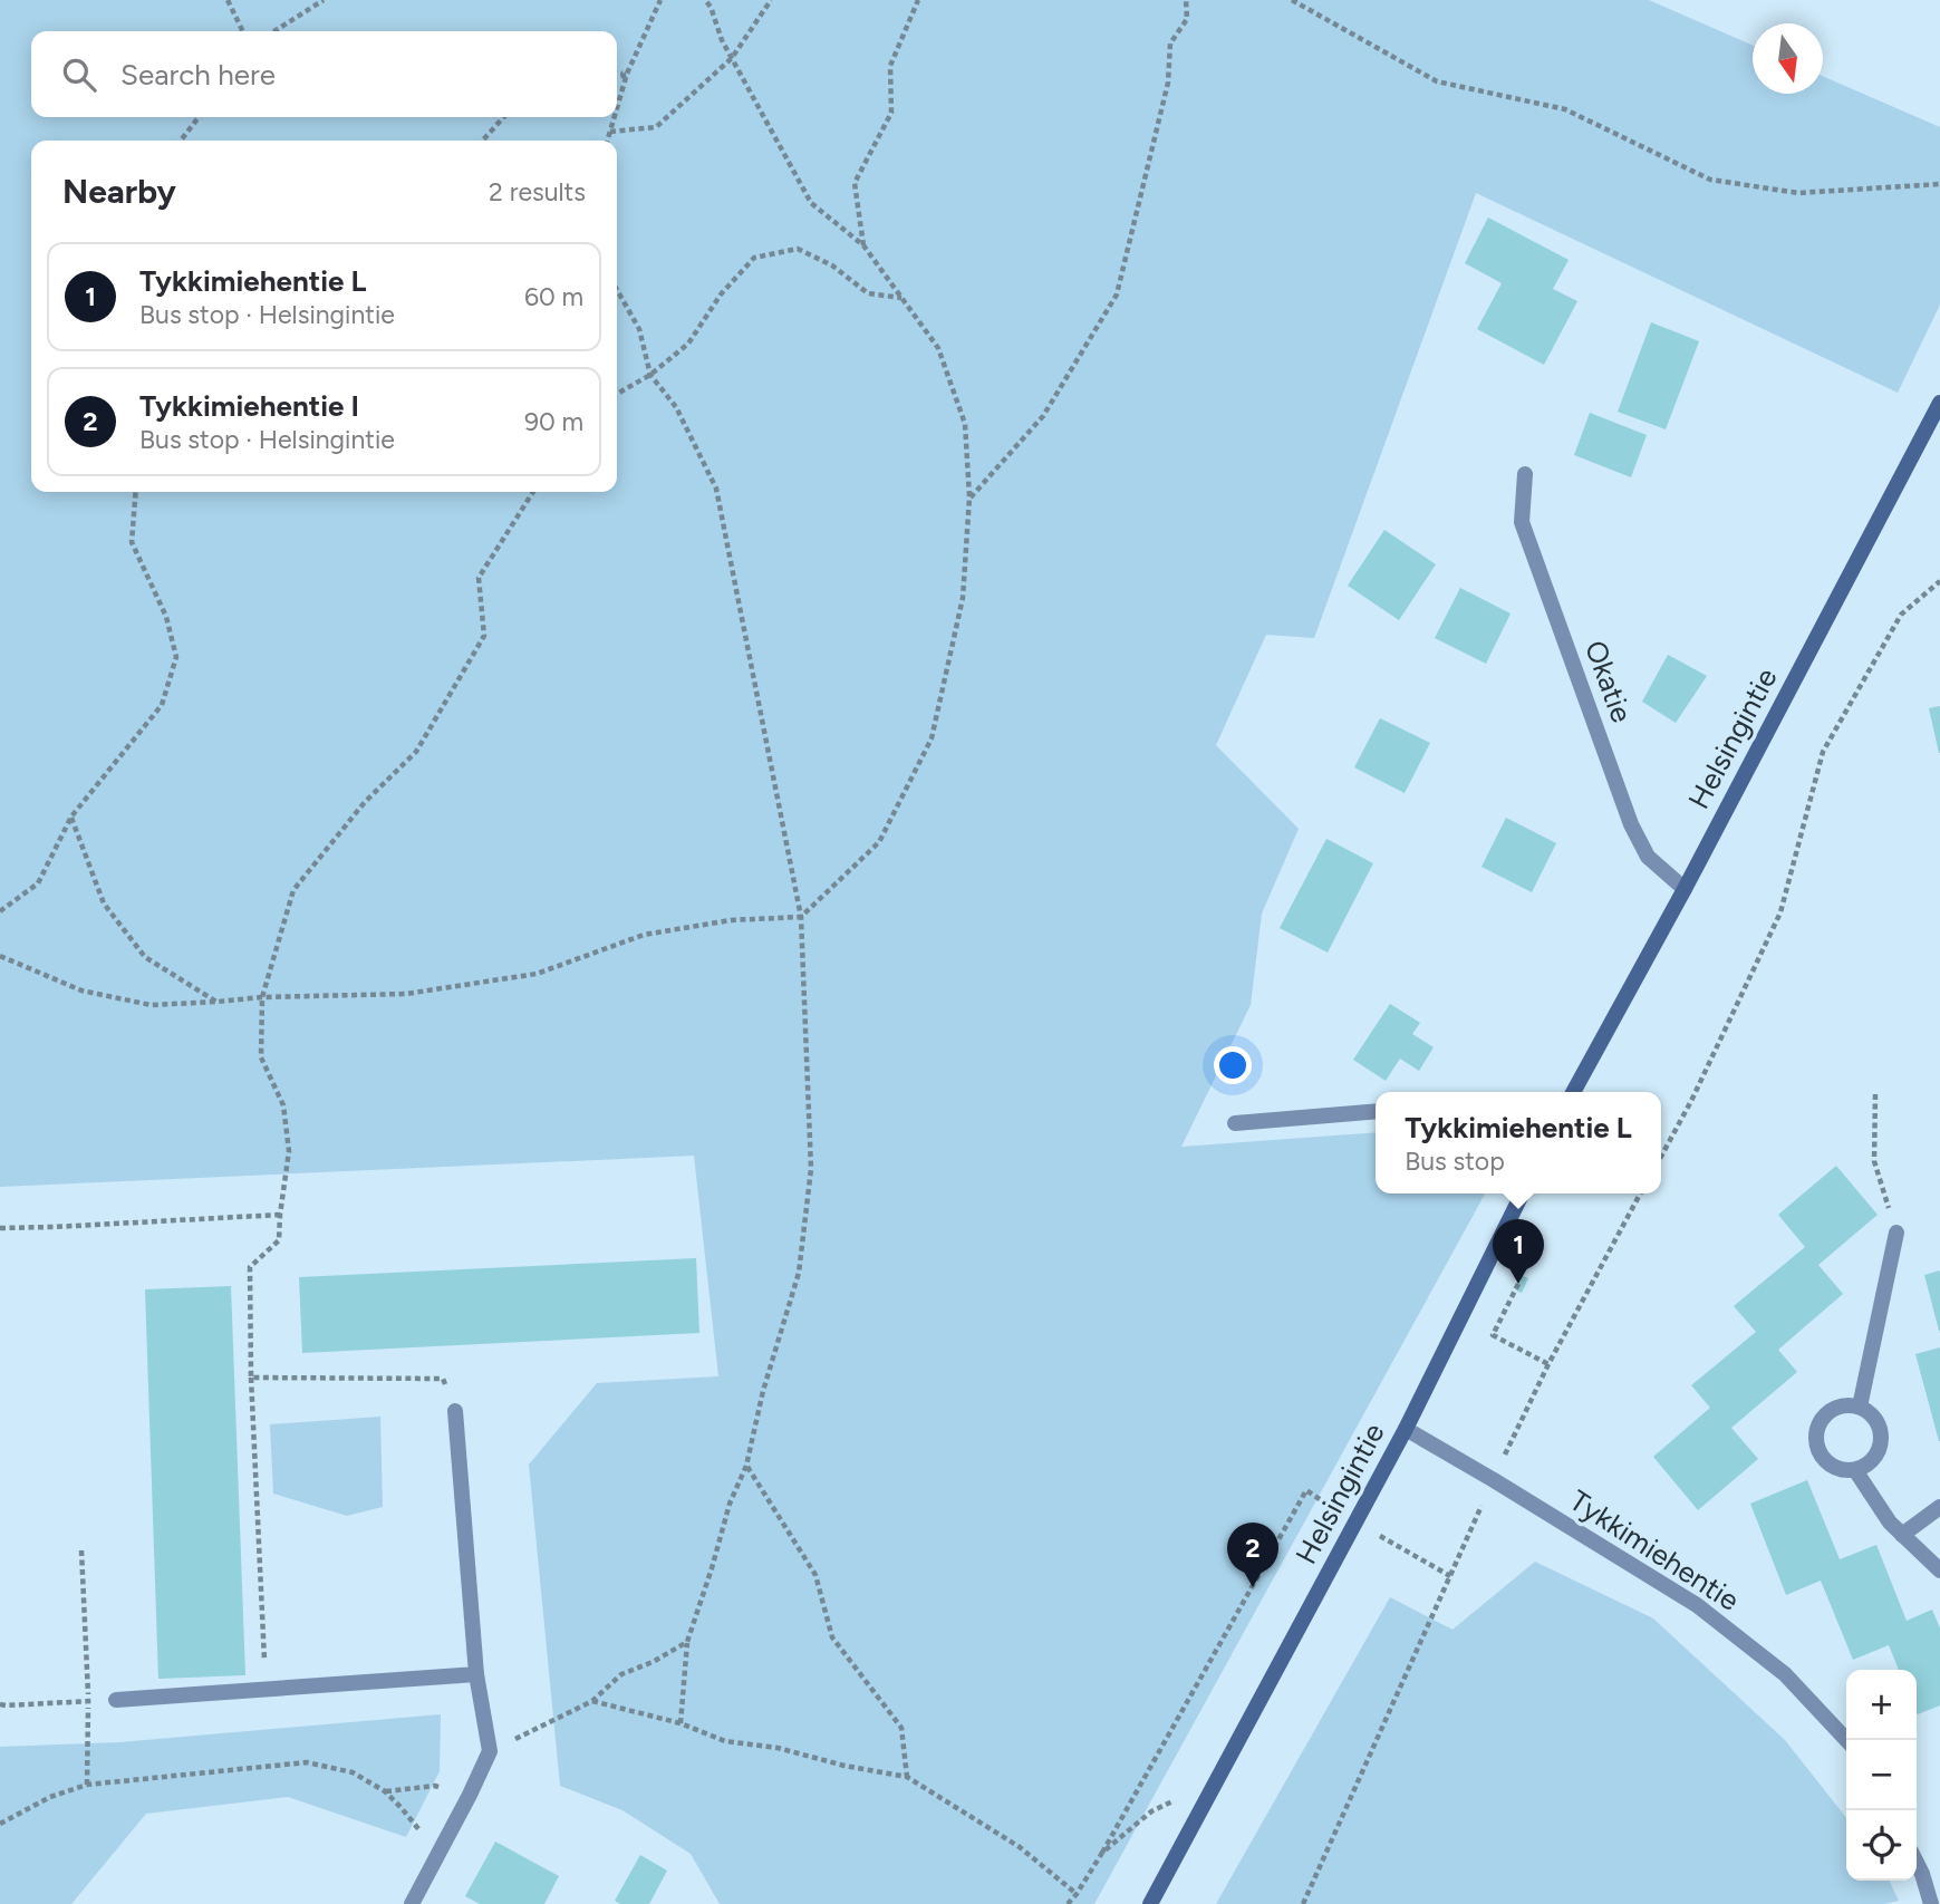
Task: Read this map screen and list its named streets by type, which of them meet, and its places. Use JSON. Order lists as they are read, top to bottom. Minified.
{"streets":{"main road":["Helsingintie"],"street":["Okatie","Tykkimiehentie"]},"crossings":[["Okatie","Helsingintie"],["Helsingintie","Tykkimiehentie"]],"north":"bottom","page":{"search":"Search here","heading":["Nearby","2 results"],"list":[{"mark":"1","name":"Tykkimiehentie L","note":"Bus stop · Helsingintie","value":"60 m"},{"mark":"2","name":"Tykkimiehentie I","note":"Bus stop · Helsingintie","value":"90 m"}],"popup":["Tykkimiehentie L","Bus stop"],"pins":["1","2"],"map_buttons":["+","−"]}}
